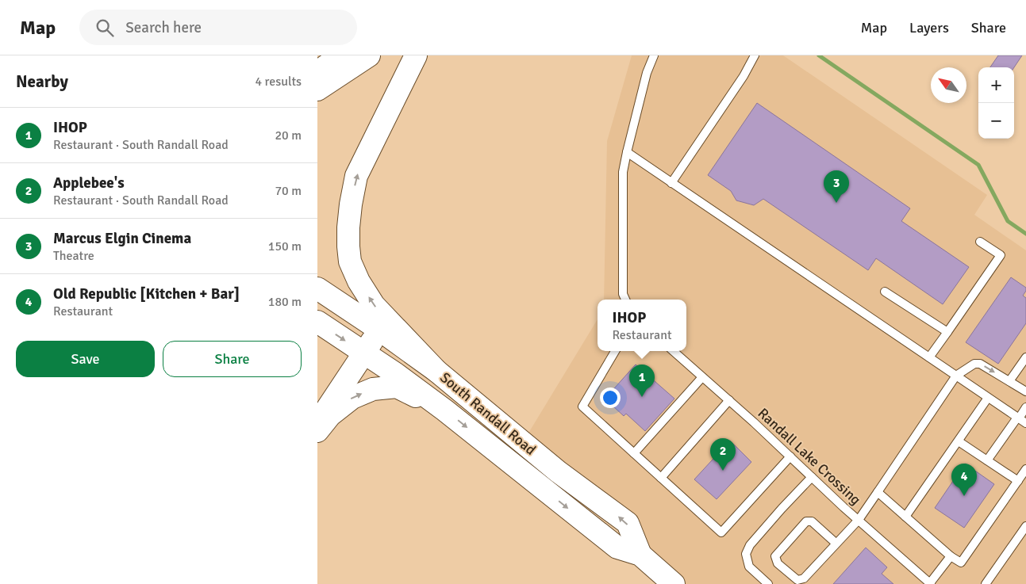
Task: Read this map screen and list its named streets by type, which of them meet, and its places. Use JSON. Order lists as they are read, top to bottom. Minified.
{"streets":{"main road":["South Randall Road"],"lane":["Randall Lake Crossing"]},"north":"top left","page":{"header":"Map","search":"Search here","nav":["Map","Layers","Share"],"heading":["Nearby","4 results"],"map_buttons":["+","−"],"list":[{"mark":"1","name":"IHOP","note":"Restaurant · South Randall Road","value":"20 m"},{"mark":"2","name":"Applebee's","note":"Restaurant · South Randall Road","value":"70 m"},{"mark":"3","name":"Marcus Elgin Cinema","note":"Theatre","value":"150 m"},{"mark":"4","name":"Old Republic [Kitchen + Bar]","note":"Restaurant","value":"180 m"}],"pins":["3","1","2","4"],"popup":["IHOP","Restaurant"],"buttons":["Save","Share"]}}
